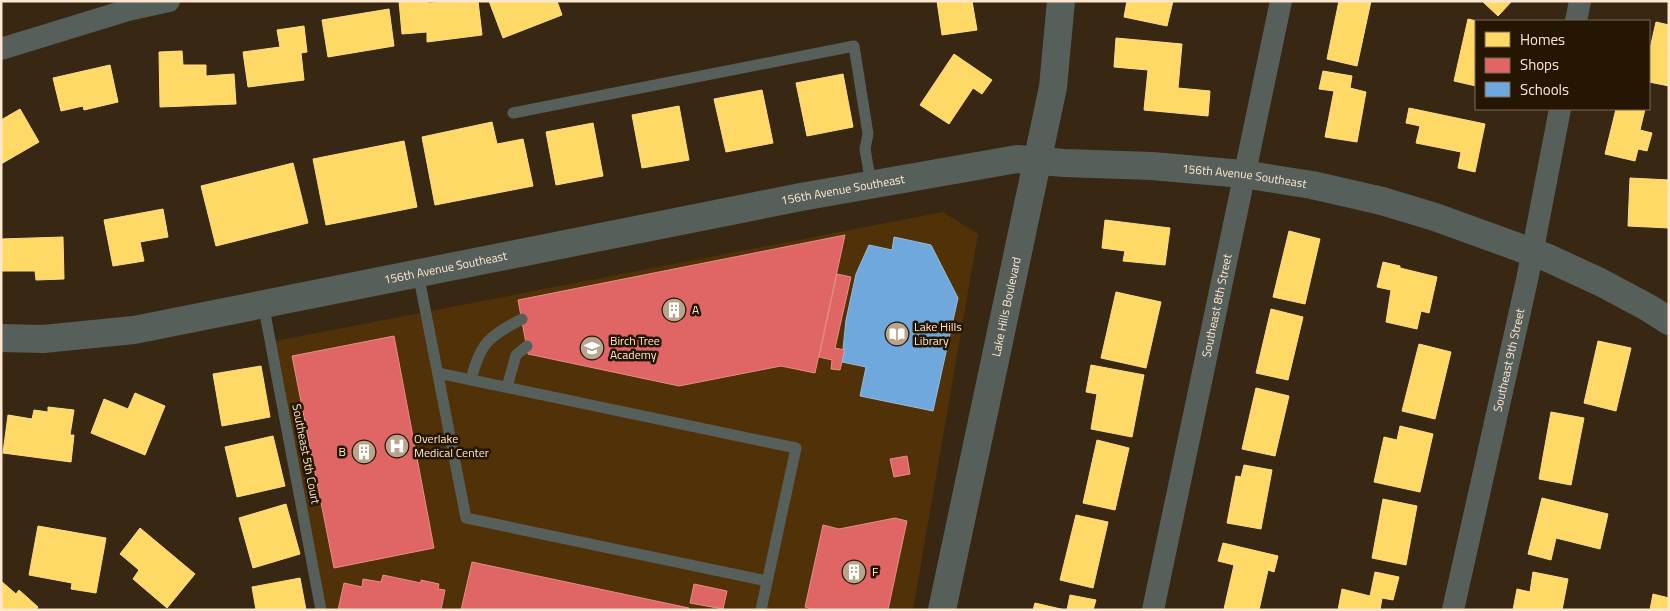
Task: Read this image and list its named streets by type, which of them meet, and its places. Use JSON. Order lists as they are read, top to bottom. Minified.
{"streets":{"street":["156th Avenue Southeast","Southeast 8th Street","Lake Hills Boulevard","Southeast 9th Street"],"lane":["Southeast 5th Court"]},"crossings":[["156th Avenue Southeast","Southeast 8th Street"],["156th Avenue Southeast","Lake Hills Boulevard"],["156th Avenue Southeast","Southeast 9th Street"],["156th Avenue Southeast","Southeast 5th Court"]],"places":{"building":["A","B","F"],"library":["Lake Hills Library"],"school or university":["Birch Tree Academy"],"hospital":["Overlake Medical Center"]},"legend":["Homes","Shops","Schools"]}
